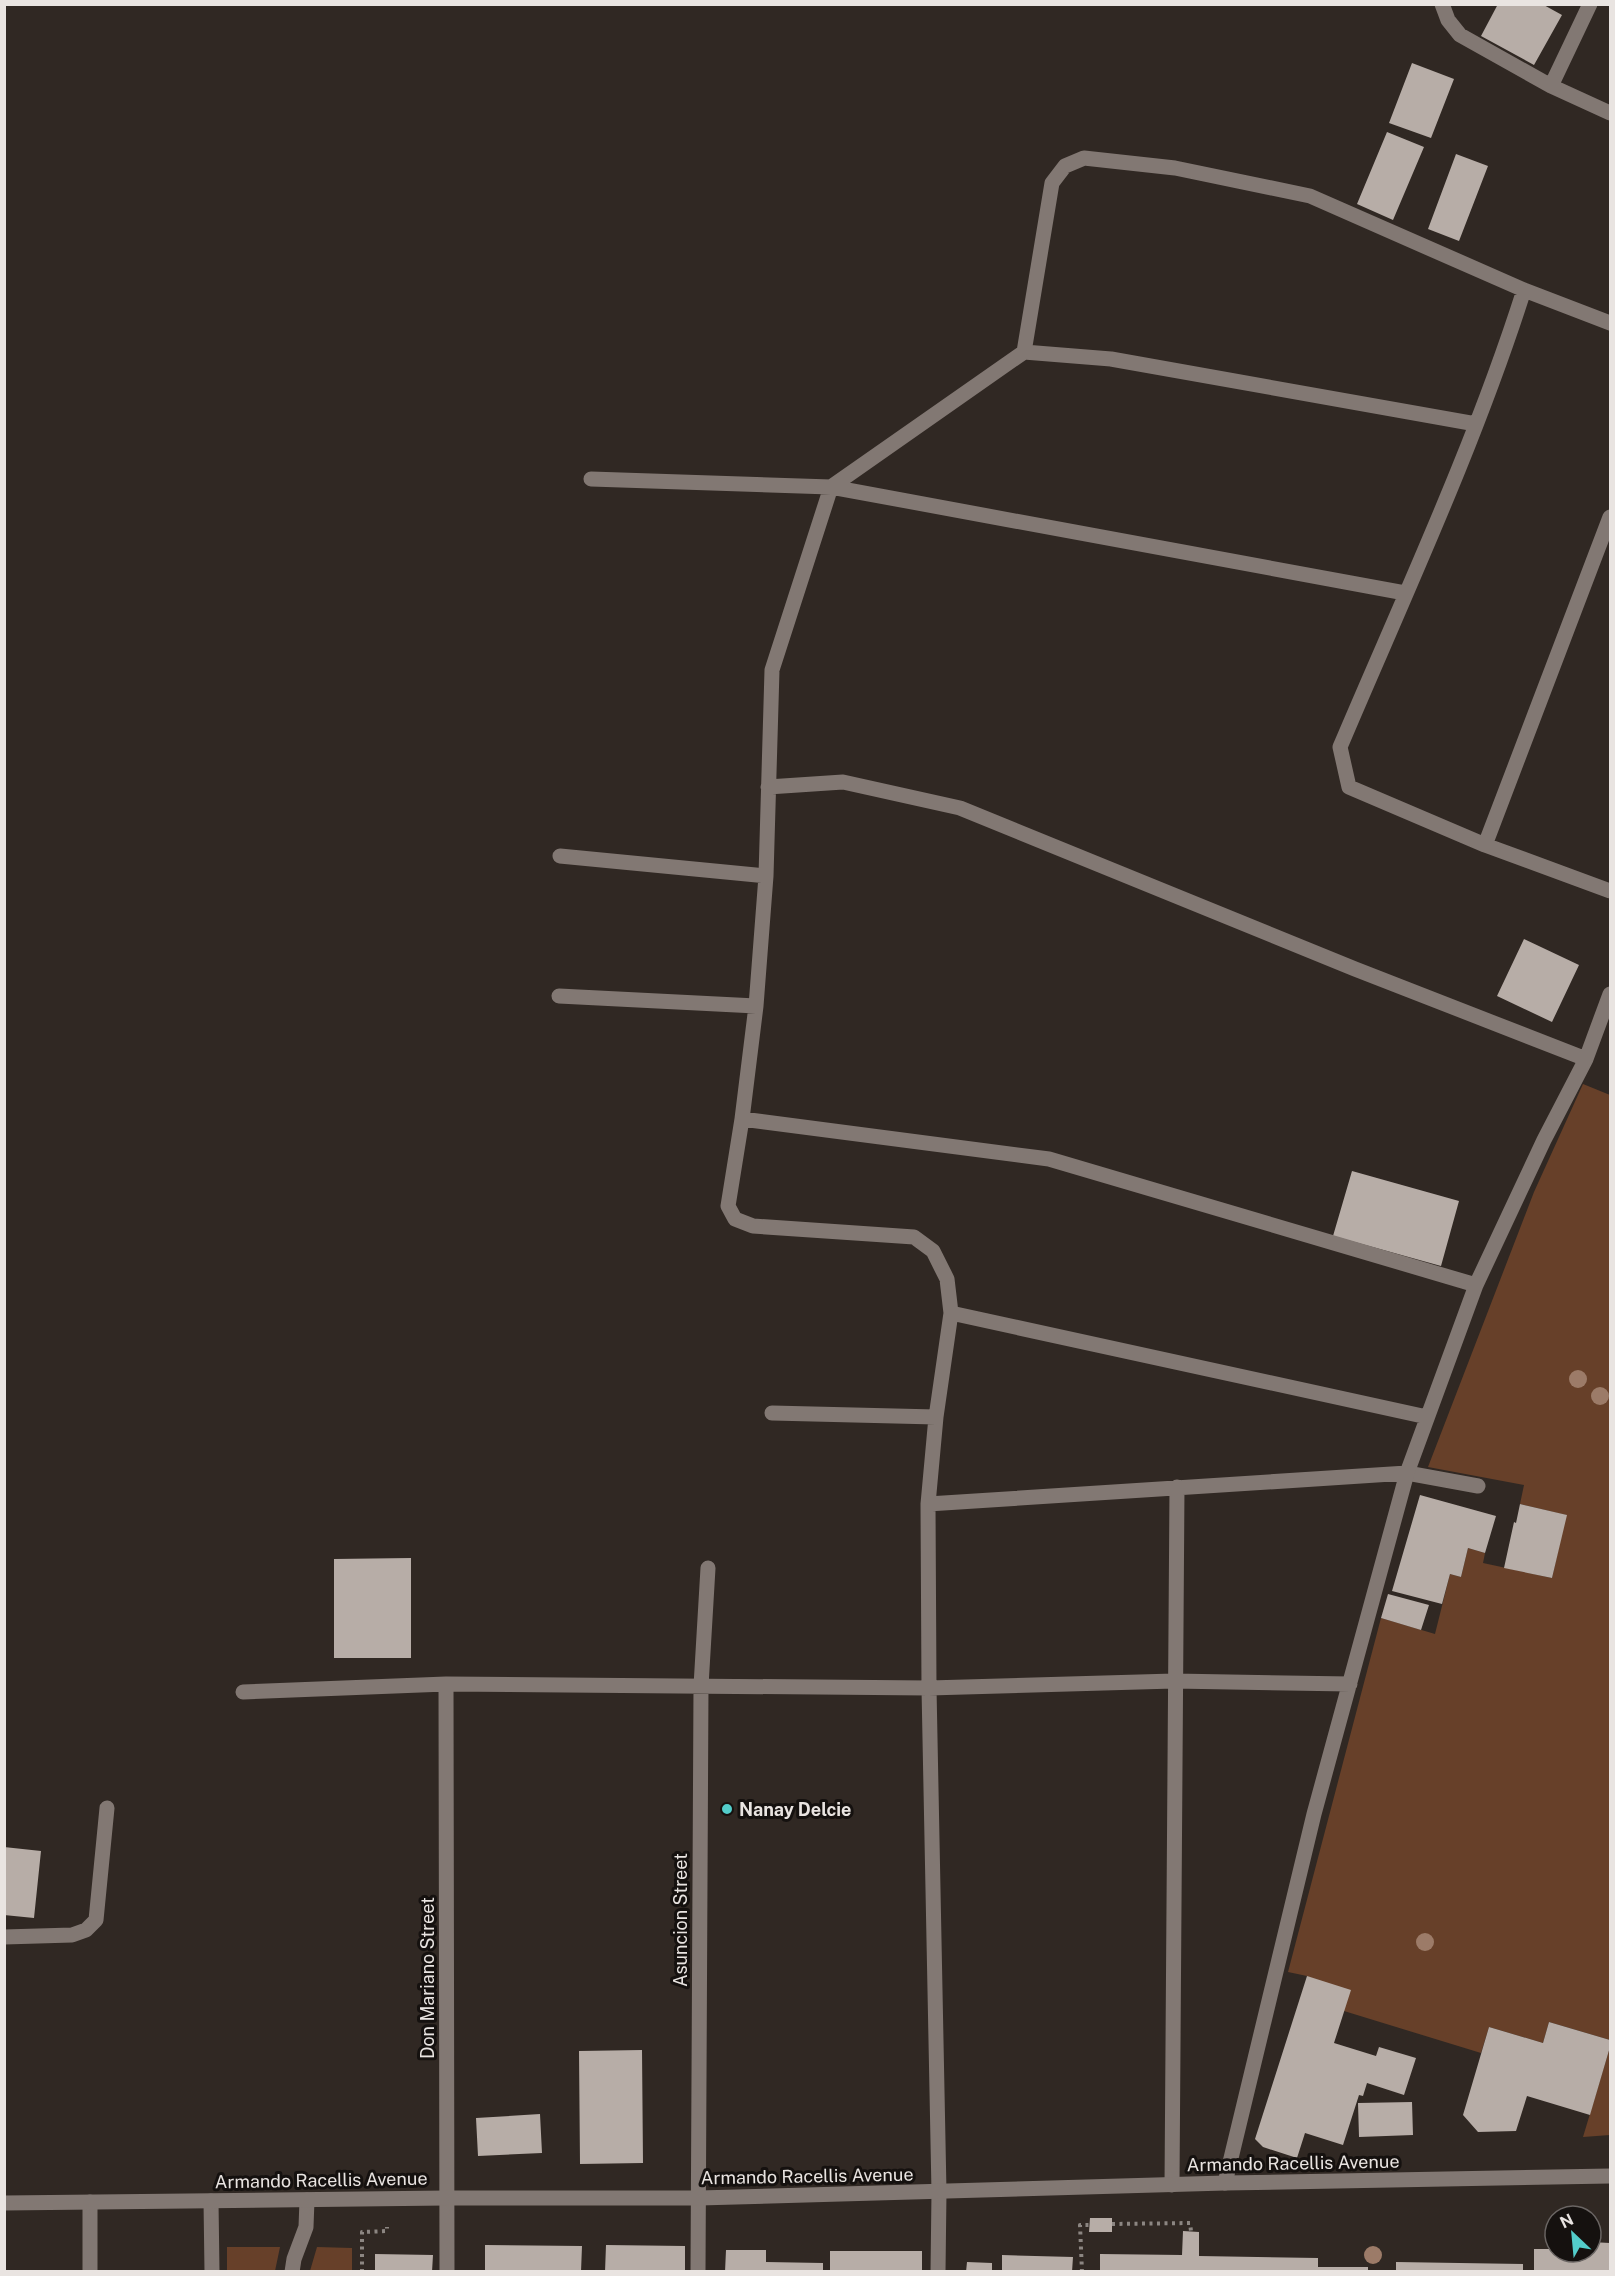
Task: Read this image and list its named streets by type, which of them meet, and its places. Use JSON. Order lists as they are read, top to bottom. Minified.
{"streets":{"street":["Asuncion Street","Don Mariano Street","Armando Racellis Avenue"]},"crossings":[["Asuncion Street","Armando Racellis Avenue"],["Don Mariano Street","Armando Racellis Avenue"]],"places":["Nanay Delcie"],"north":"top left"}
